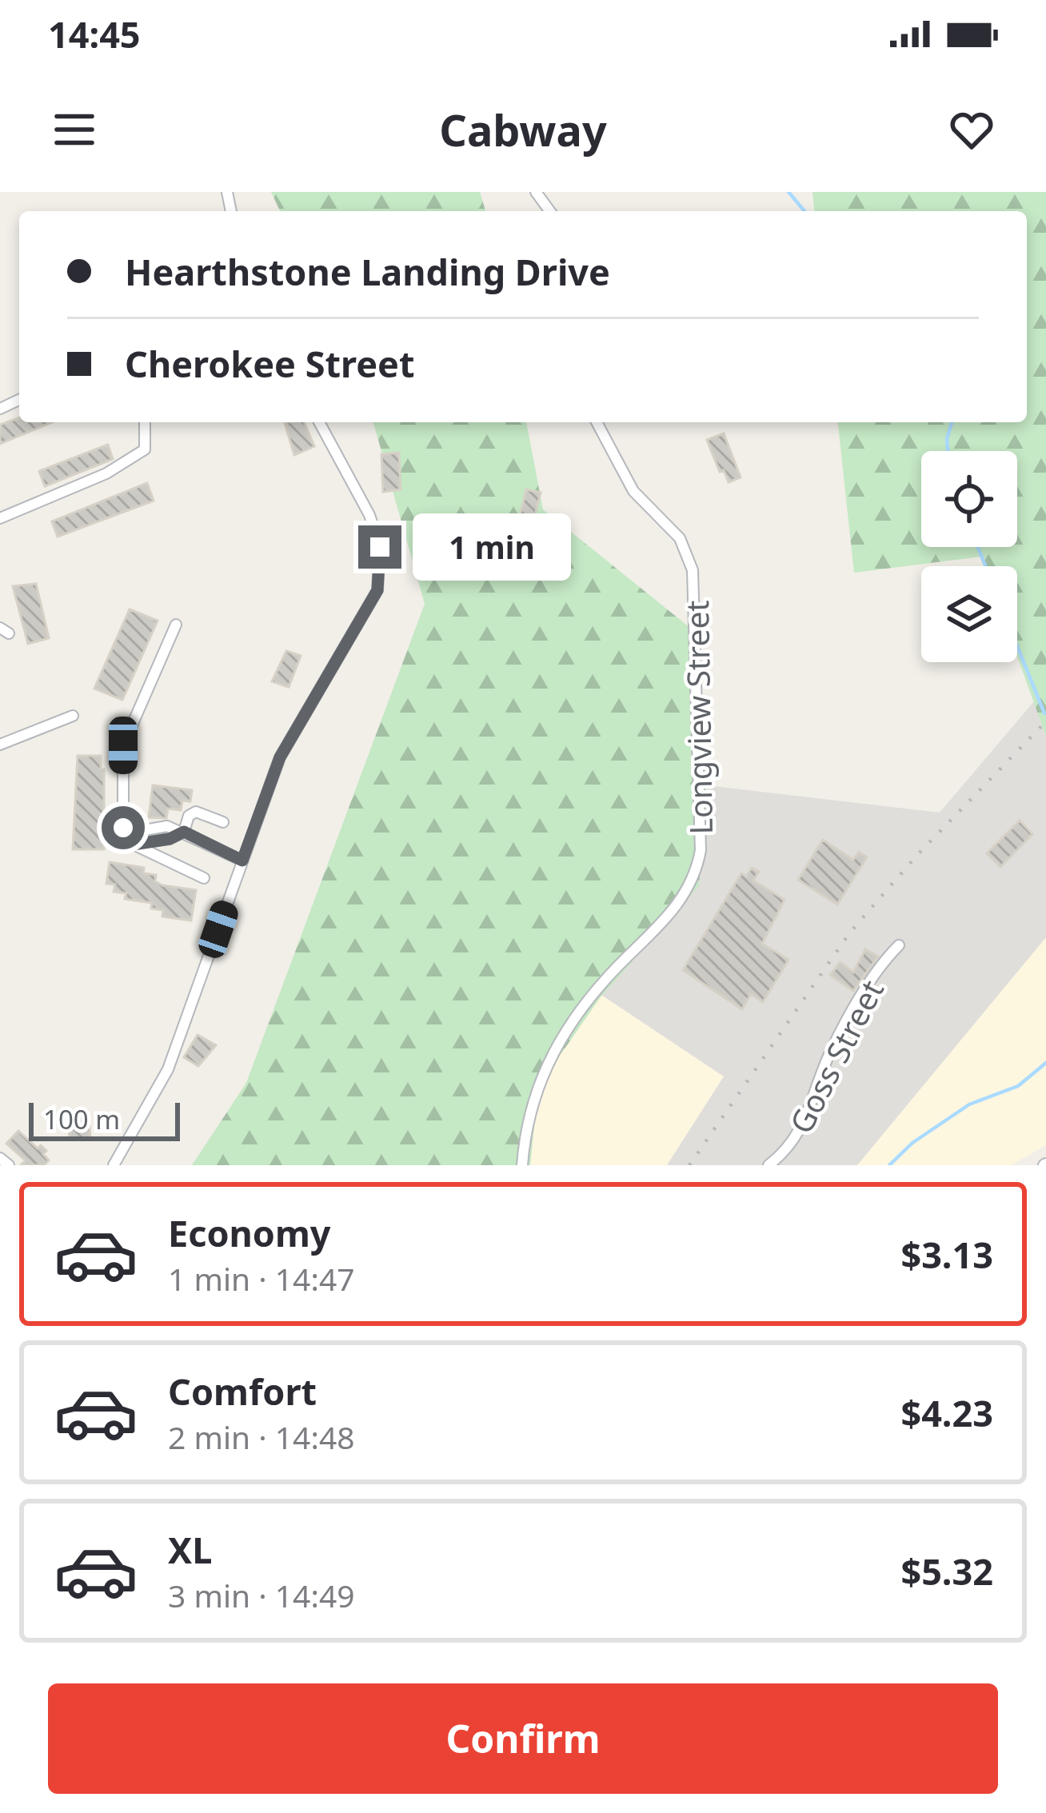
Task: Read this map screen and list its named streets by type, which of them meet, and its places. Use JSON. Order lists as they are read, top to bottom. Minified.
{"streets":{"street":["Longview Street","Goss Street"]},"scale_bar":"100 m","page":{"status":"14:45","header":"Cabway","banner":["Hearthstone Landing Drive","Cherokee Street"],"bubble":"1 min","scale":"100 m","list":[{"name":"Economy","note":"1 min · 14:47","value":"$3.13"},{"name":"Comfort","note":"2 min · 14:48","value":"$4.23"},{"name":"XL","note":"3 min · 14:49","value":"$5.32"}],"buttons":"Confirm"}}
